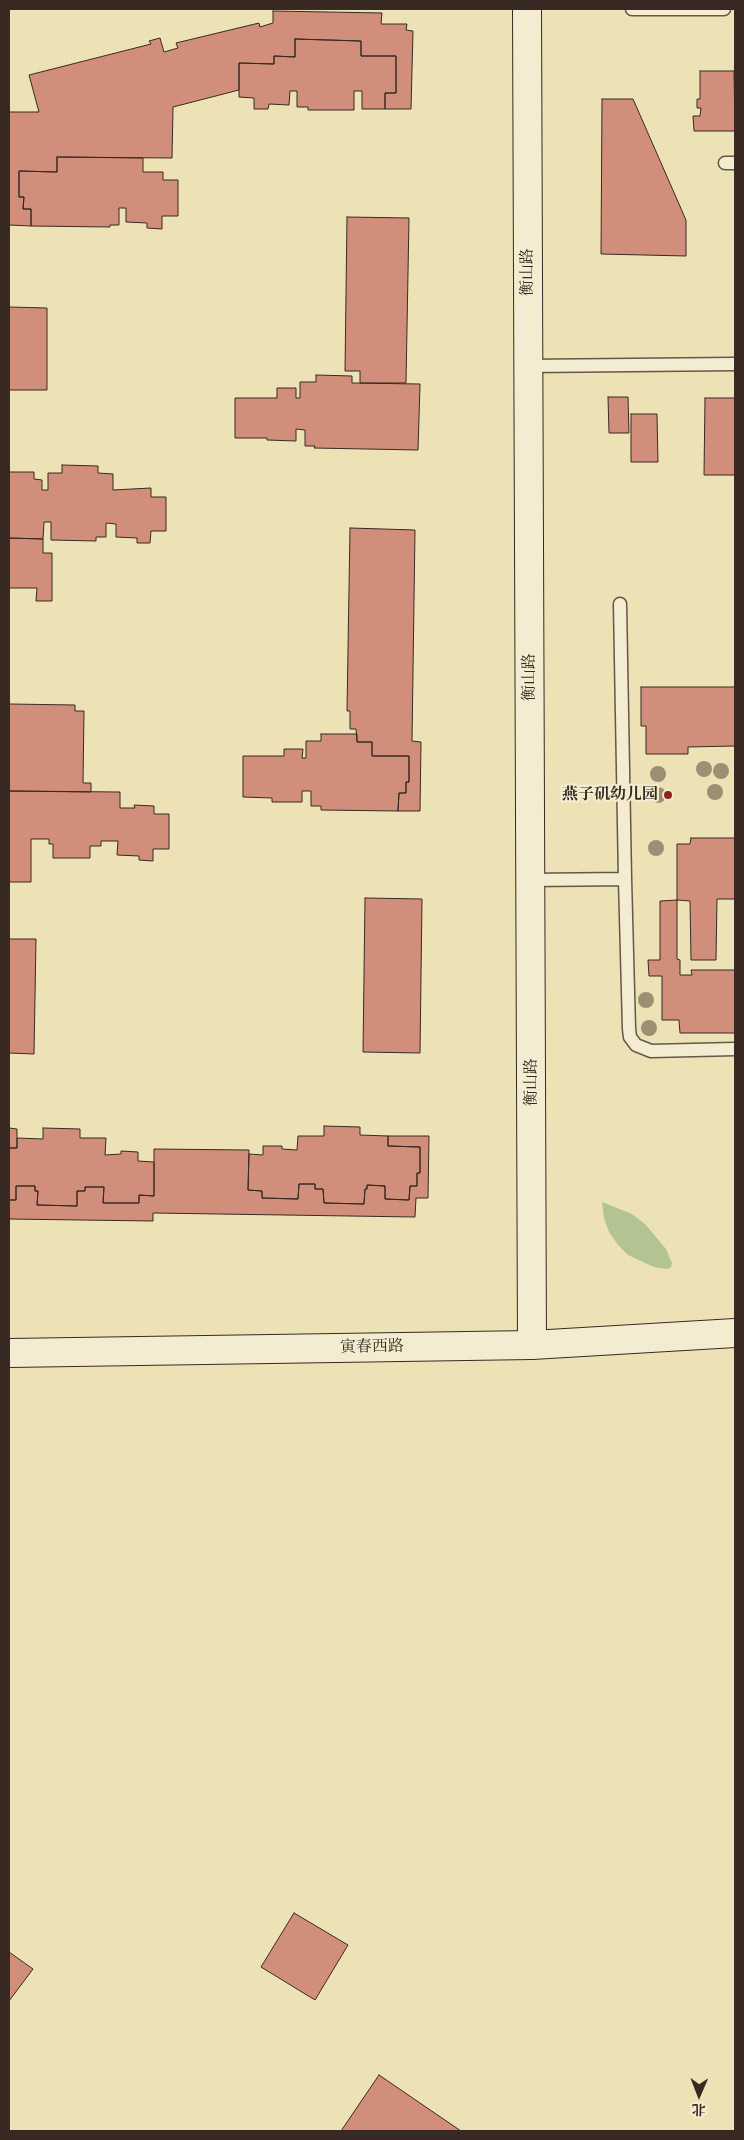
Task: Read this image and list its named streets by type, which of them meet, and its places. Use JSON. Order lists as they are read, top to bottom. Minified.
{"streets":{"street":["衡山路","寅春西路"]},"crossings":[["衡山路","寅春西路"]],"places":["燕子矶幼儿园"],"north":"bottom"}
